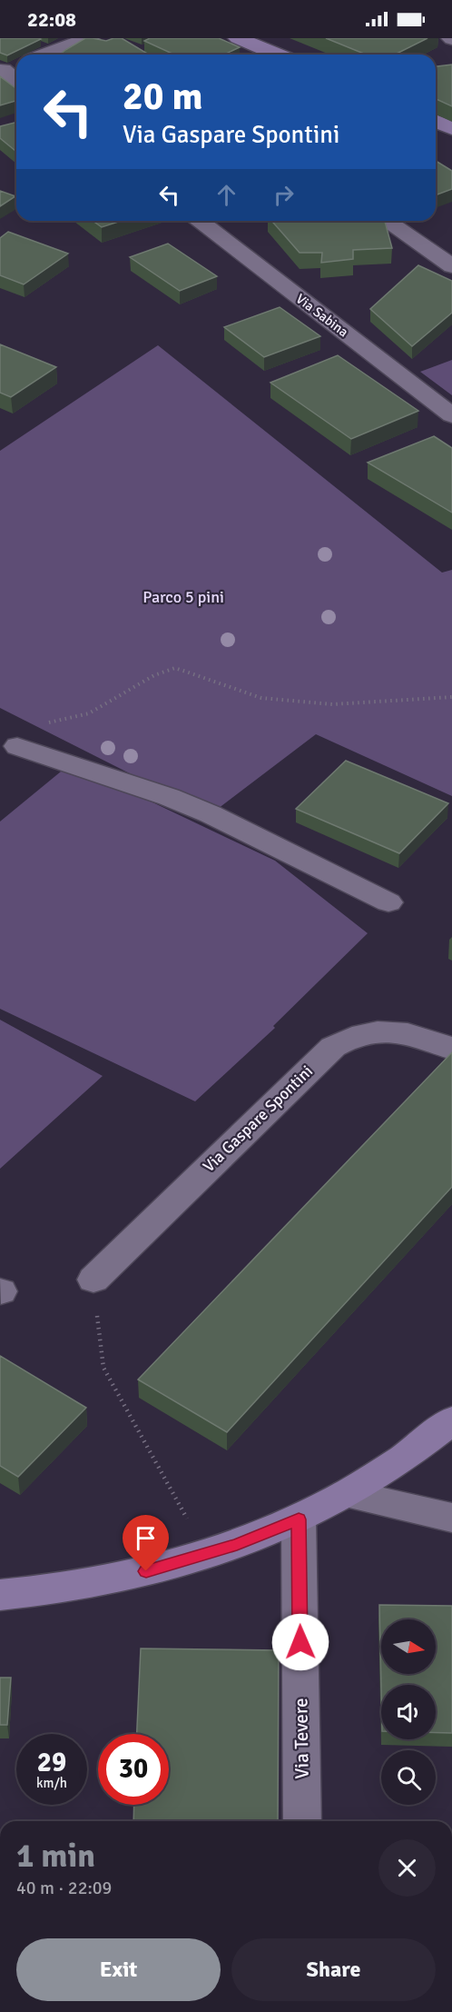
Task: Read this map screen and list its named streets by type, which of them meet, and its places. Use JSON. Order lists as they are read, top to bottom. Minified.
{"streets":{"street":["Via Sabina","Via Gaspare Spontini","Via Tevere"]},"parks":["Parco 5 pini"],"north":"right","page":{"status":"22:08","turn":["20 m","Via Gaspare Spontini"],"speed":"29 km/h","limit":"30","heading":["1 min","40 m · 22:09"],"buttons":["Exit","Share"]}}
